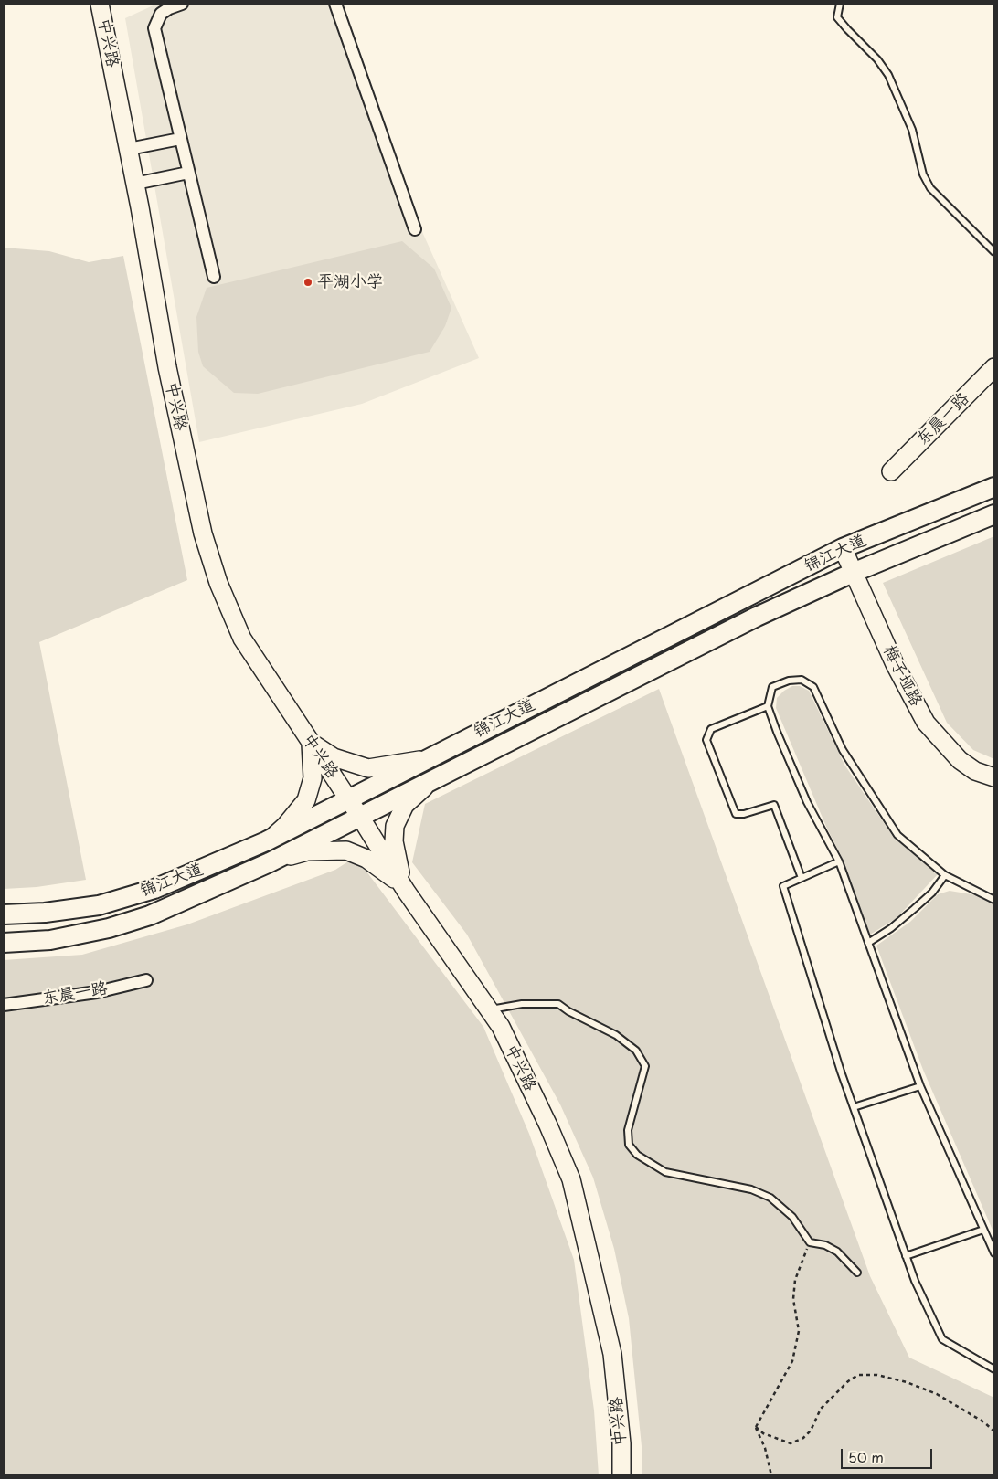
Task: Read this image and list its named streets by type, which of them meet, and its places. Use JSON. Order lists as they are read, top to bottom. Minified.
{"streets":{"main road":["中兴路","东晨一路","锦江大道","梅子垭路"]},"crossings":[["中兴路","锦江大道"],["锦江大道","梅子垭路"]],"places":["平湖小学"],"scale_bar":"50 m"}
